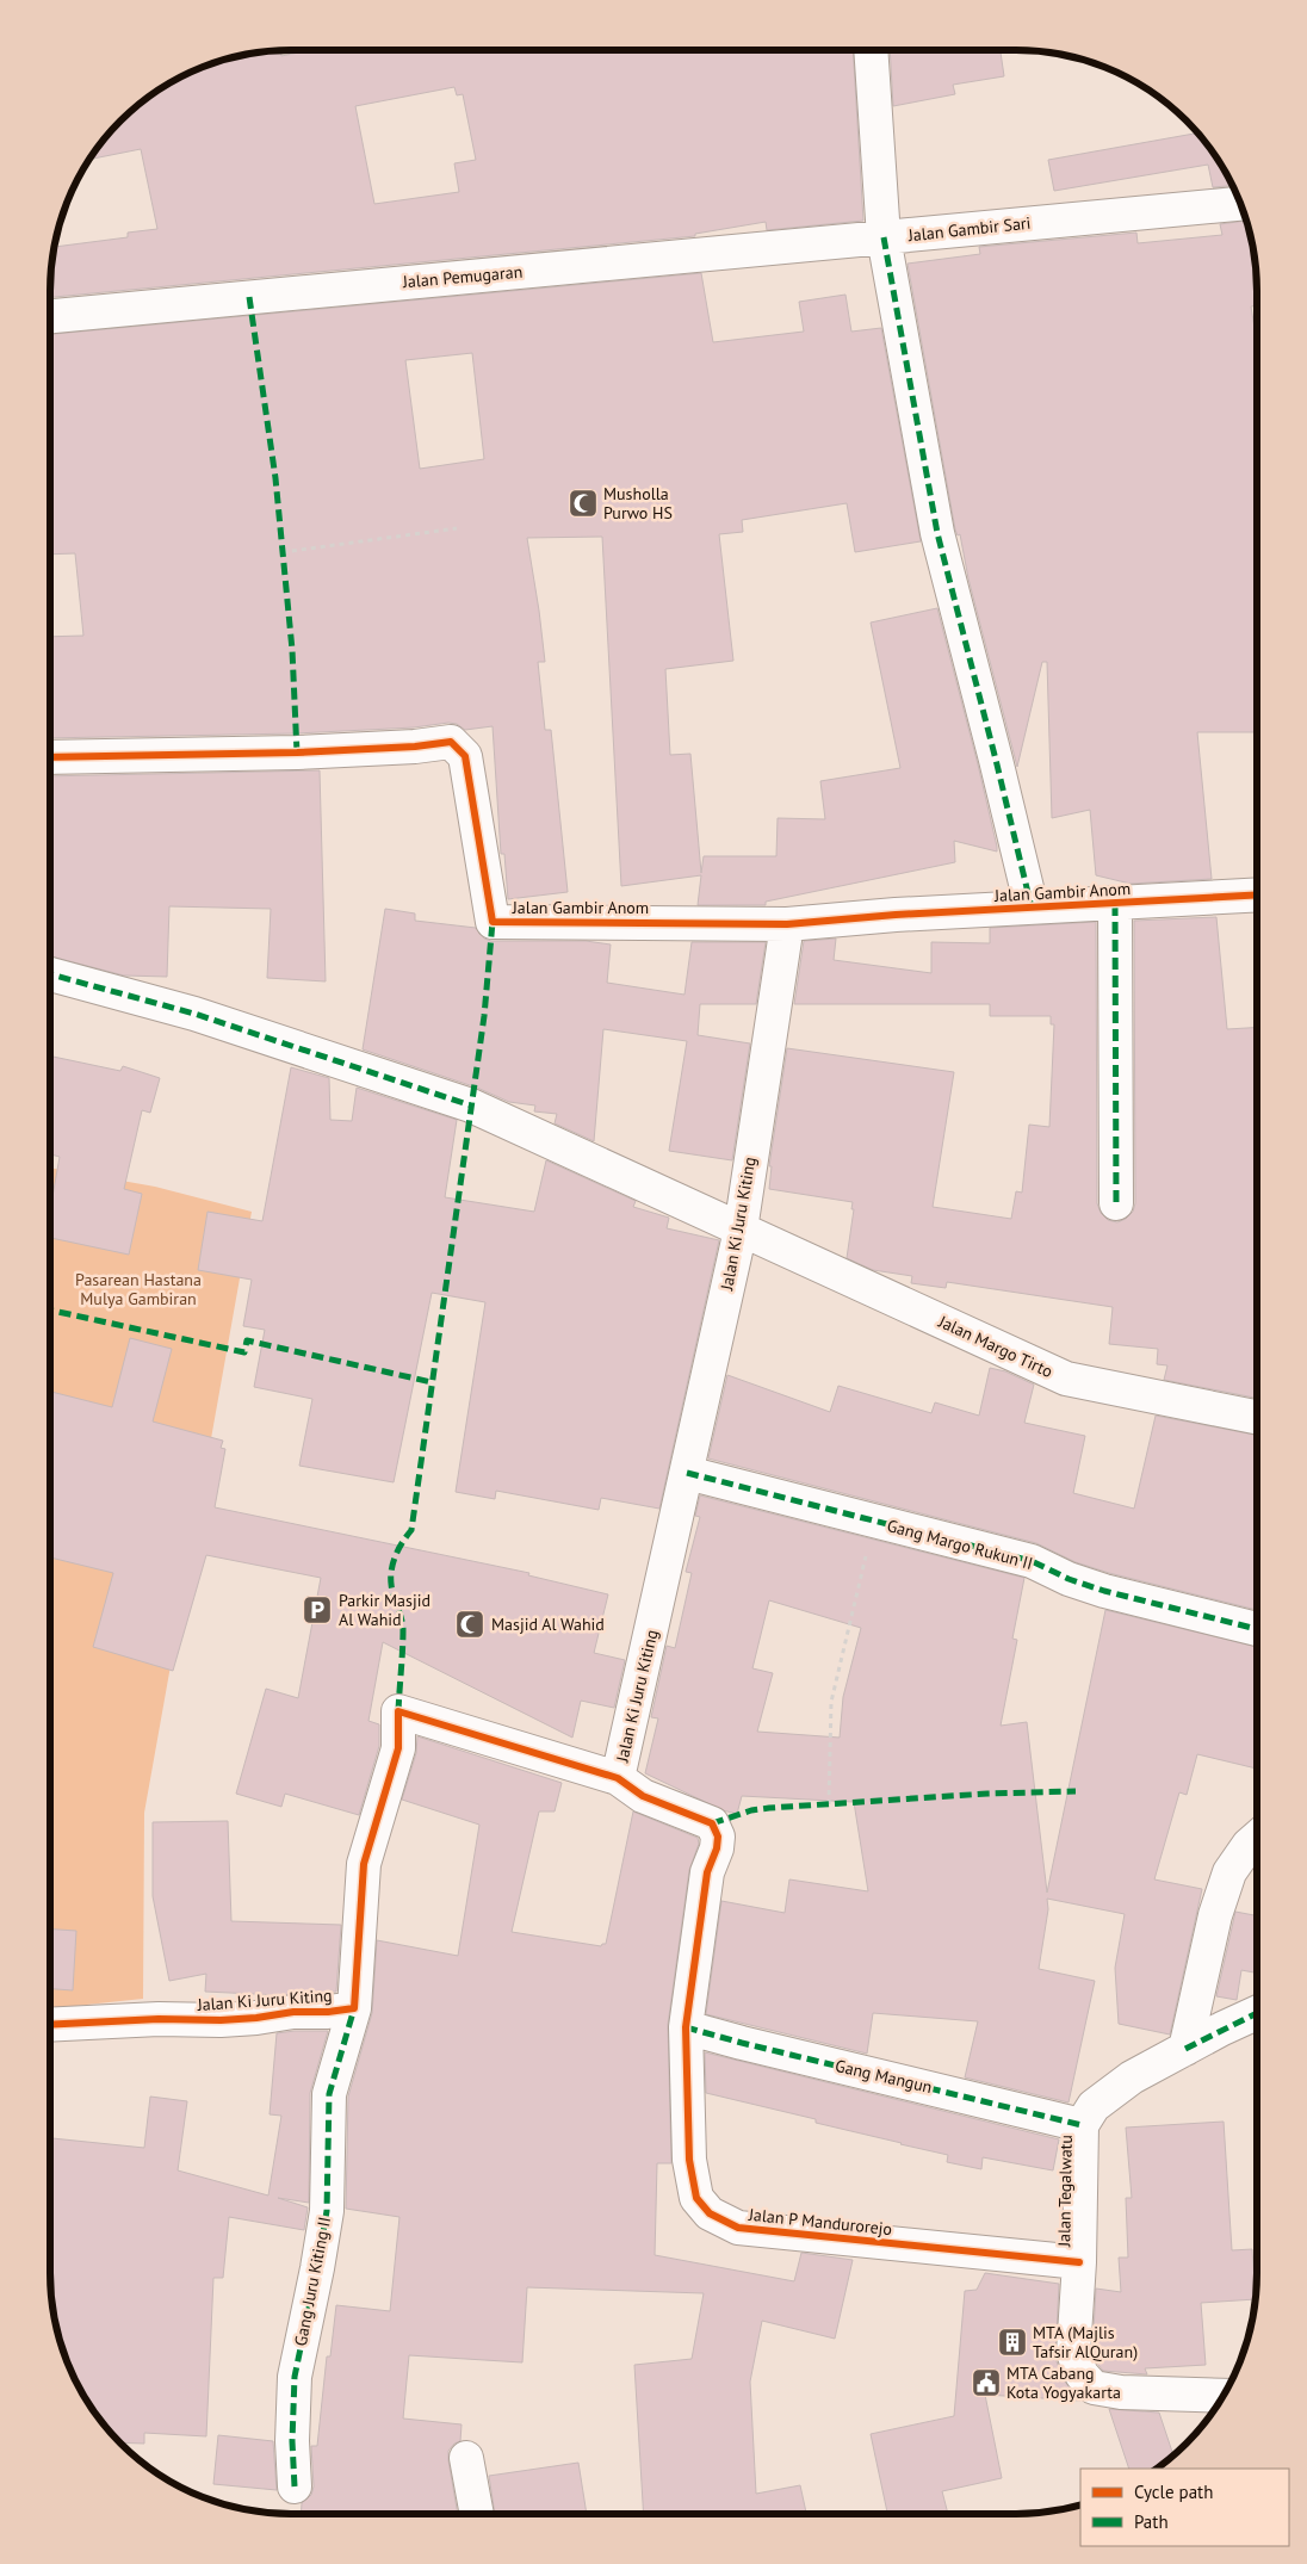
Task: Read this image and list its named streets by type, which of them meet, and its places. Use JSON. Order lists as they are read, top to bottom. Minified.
{"streets":{"street":["Jalan Gambir Sari","Jalan Pemugaran","Jalan Gambir Anom","Jalan Ki Juru Kiting","Jalan Margo Tirto","Gang Margo Rukun II","Gang Mangun","Jalan Tegalwatu","Jalan P Mandurorejo","Gang Juru Kiting II"]},"crossings":[["Jalan Gambir Sari","Jalan Pemugaran"],["Jalan Gambir Anom","Jalan Ki Juru Kiting"],["Jalan Ki Juru Kiting","Jalan Margo Tirto"],["Jalan Ki Juru Kiting","Gang Margo Rukun II"],["Jalan Ki Juru Kiting","Jalan P Mandurorejo"],["Jalan Ki Juru Kiting","Gang Juru Kiting II"],["Gang Mangun","Jalan Tegalwatu"],["Gang Mangun","Jalan P Mandurorejo"],["Jalan Tegalwatu","Jalan P Mandurorejo"]],"parks":["Pasarean Hastana Mulya Gambiran"],"places":{"mosque":["Musholla Purwo HS","Masjid Al Wahid"],"parking":["Parkir Masjid Al Wahid"],"building":["MTA (Majlis Tafsir AlQuran)"],"public building":["MTA Cabang Kota Yogyakarta"]},"legend":["Cycle path","Path"]}
